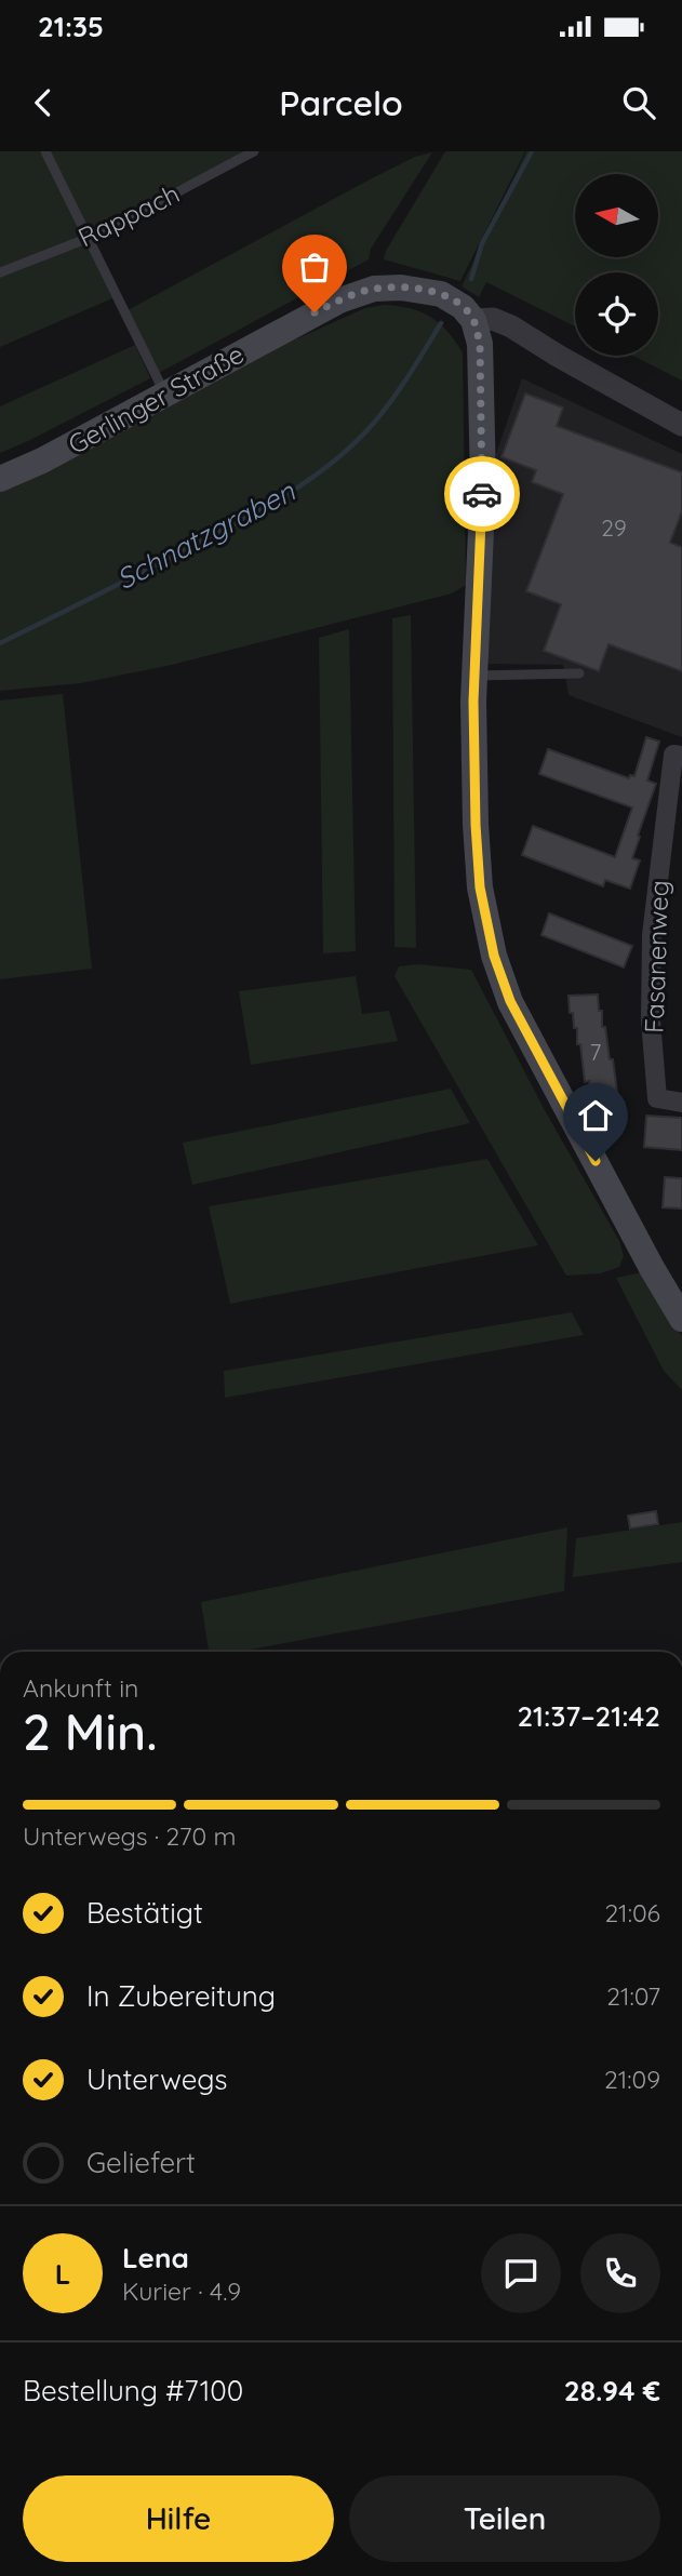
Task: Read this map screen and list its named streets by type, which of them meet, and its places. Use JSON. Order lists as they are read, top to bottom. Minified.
{"streets":{"main road":["Gerlinger Straße"],"street":["Fasanenweg"],"lane":["Rappach"]},"water":["Schnatzgraben"],"house_numbers":["29","7"],"north":"left","page":{"status":"21:35","header":"Parcelo","heading":["2 Min.","Ankunft in","21:37–21:42"],"panel":["Lena","Kurier · 4.9","Bestellung #7100","28.94 €"],"bar":"Unterwegs · 270 m","list":[["Bestätigt","21:06"],["In Zubereitung","21:07"],["Unterwegs","21:09"],"Geliefert"],"round":"L","buttons":["Hilfe","Teilen"]}}
